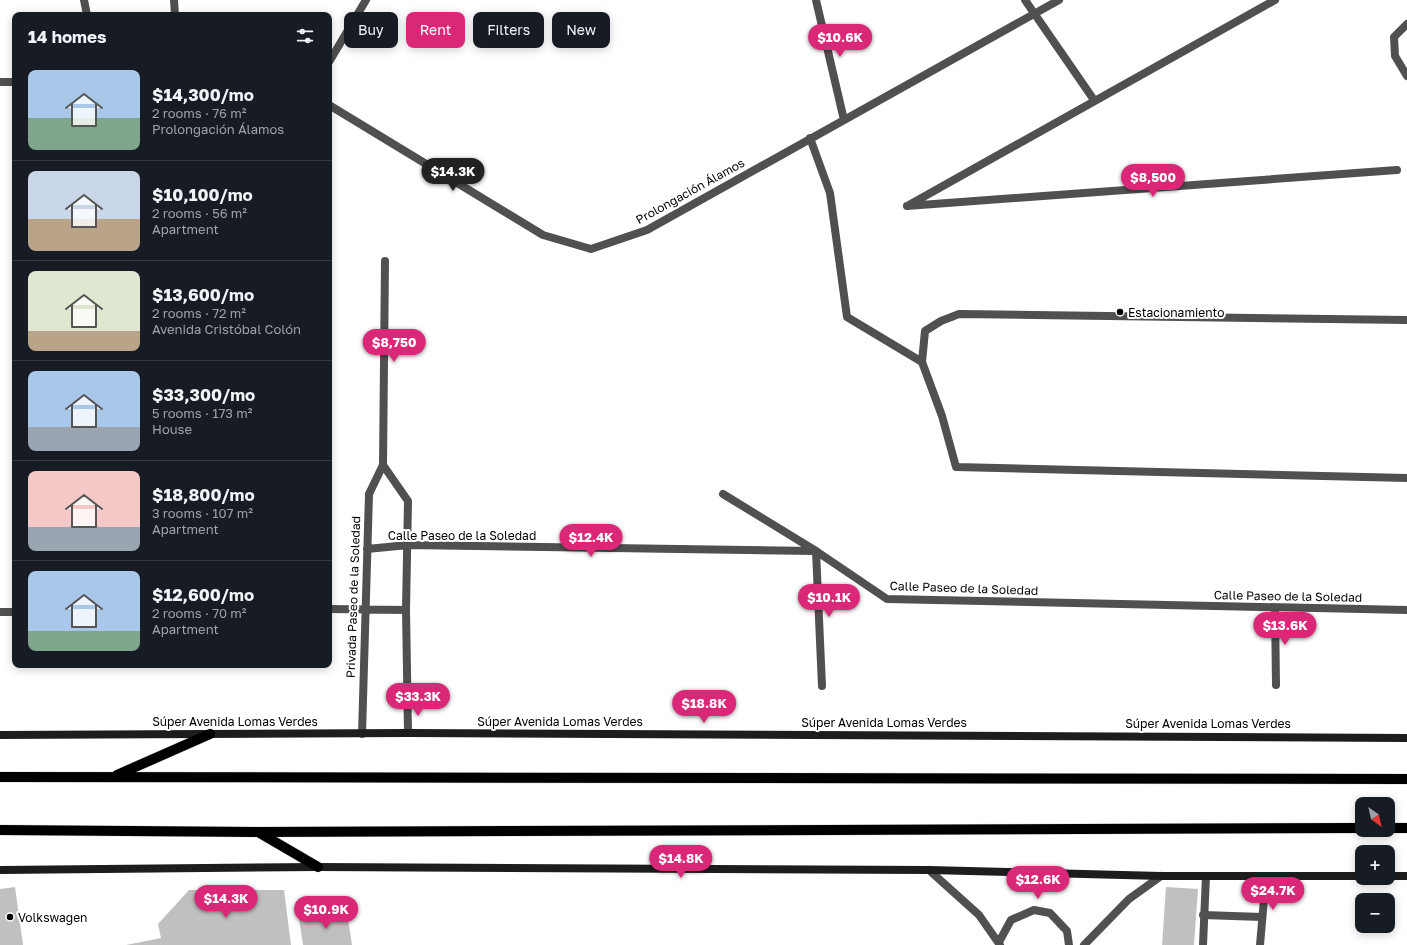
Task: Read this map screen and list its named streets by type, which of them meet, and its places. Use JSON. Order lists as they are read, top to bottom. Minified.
{"streets":{"main road":["Súper Avenida Lomas Verdes"],"street":["Prolongación Álamos","Calle Paseo de la Soledad","Privada Paseo de la Soledad"]},"crossings":[["Calle Paseo de la Soledad","Privada Paseo de la Soledad"],["Privada Paseo de la Soledad","Súper Avenida Lomas Verdes"]],"places":["Estacionamiento","Volkswagen"],"north":"bottom right","page":{"chip":["Buy","Rent","Filters","New"],"heading":"14 homes","price":["$10.6K","$14.3K","$8,500","$8,750","$12.4K","$10.1K","$13.6K","$33.3K","$18.8K","$14.8K","$12.6K","$24.7K","$14.3K","$10.9K"],"list":[{"name":"$14,300/mo","note":"2 rooms · 76 m² · Prolongación Álamos"},{"name":"$10,100/mo","note":"2 rooms · 56 m² · Apartment"},{"name":"$13,600/mo","note":"2 rooms · 72 m² · Avenida Cristóbal Colón"},{"name":"$33,300/mo","note":"5 rooms · 173 m² · House"},{"name":"$18,800/mo","note":"3 rooms · 107 m² · Apartment"},{"name":"$12,600/mo","note":"2 rooms · 70 m² · Apartment"}],"map_buttons":["+","−"]}}
